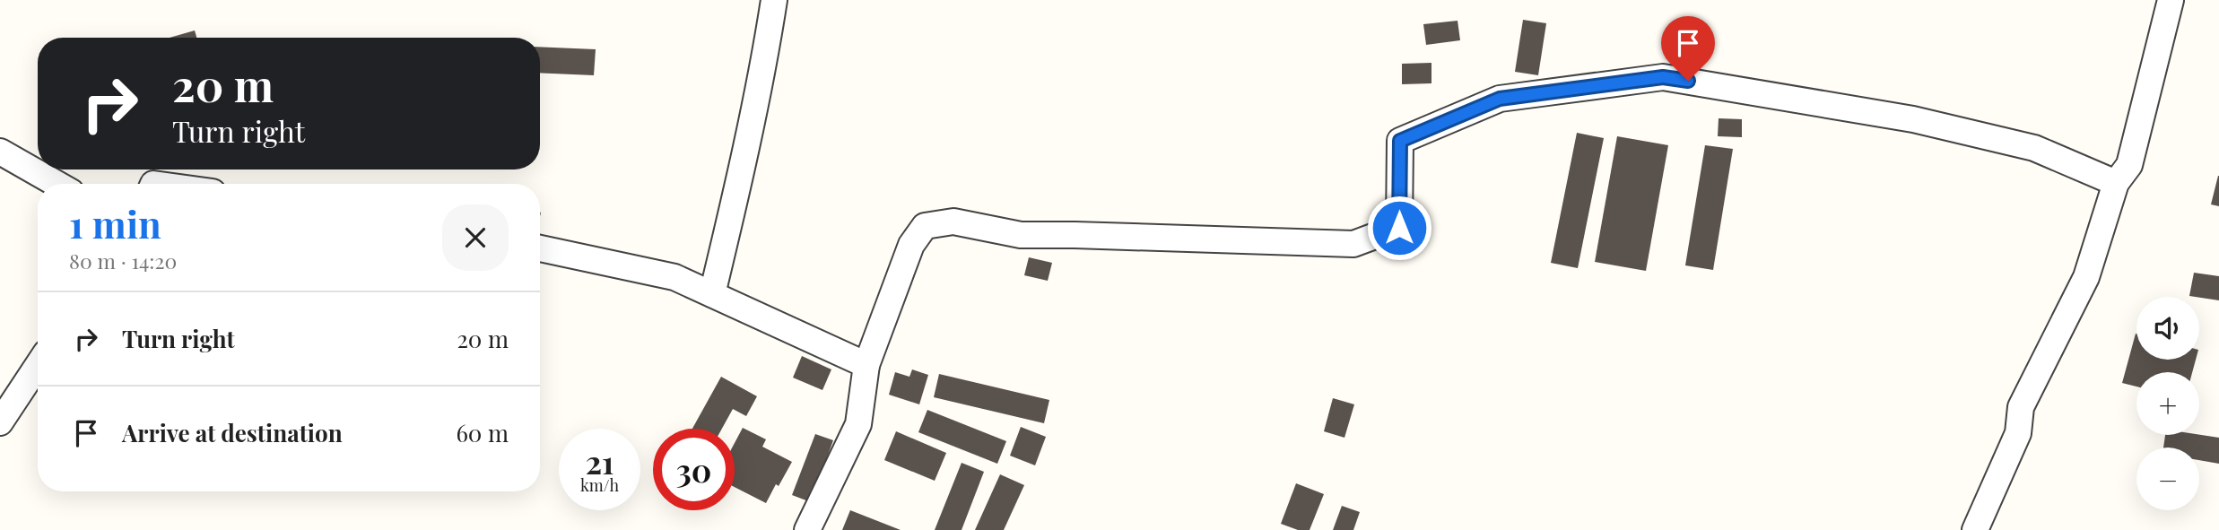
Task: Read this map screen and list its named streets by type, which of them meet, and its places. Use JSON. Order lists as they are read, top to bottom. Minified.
{"page":{"turn":["20 m","Turn right"],"heading":["1 min","80 m · 14:20"],"list":[{"name":"Turn right","value":"20 m"},{"name":"Arrive at destination","value":"60 m"}],"map_buttons":["+","−"],"speed":"21 km/h","limit":"30"}}
